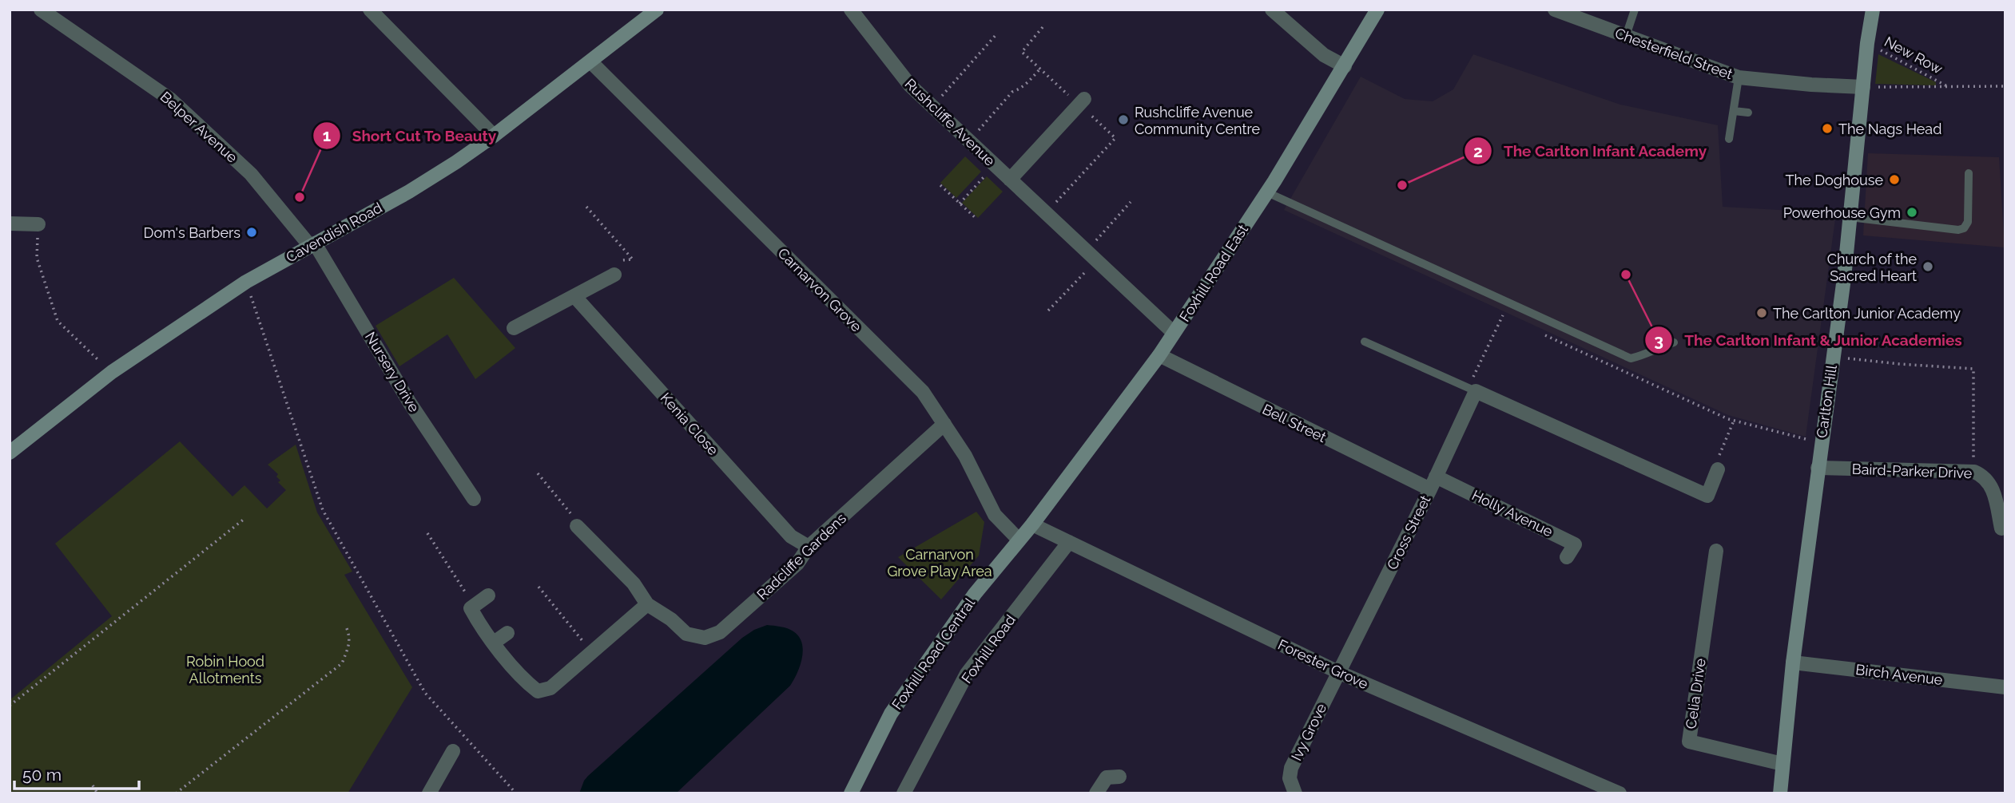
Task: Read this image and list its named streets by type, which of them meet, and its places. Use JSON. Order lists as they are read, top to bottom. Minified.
{"streets":{"street":["Chesterfield Street","Rushcliffe Avenue","Belper Avenue","Cavendish Road","Foxhill Road East","Carnarvon Grove","Nursery Drive","Carlton Hill","Bell Street","Kenia Close","Baird-Parker Drive","Holly Avenue","Cross Street","Radcliffe Gardens","Foxhill Road","Foxhill Road Central","Forester Grove","Birch Avenue","Celia Drive","Ivy Grove"],"path":["New Row"]},"crossings":[["Chesterfield Street","New Row"],["Chesterfield Street","Carlton Hill"],["New Row","Carlton Hill"],["Rushcliffe Avenue","Foxhill Road East"],["Belper Avenue","Cavendish Road"],["Belper Avenue","Nursery Drive"],["Cavendish Road","Carnarvon Grove"],["Cavendish Road","Nursery Drive"],["Foxhill Road East","Bell Street"],["Foxhill Road East","Foxhill Road Central"],["Foxhill Road East","Forester Grove"],["Carnarvon Grove","Radcliffe Gardens"],["Carnarvon Grove","Foxhill Road Central"],["Carlton Hill","Baird-Parker Drive"],["Carlton Hill","Birch Avenue"],["Carlton Hill","Celia Drive"],["Bell Street","Cross Street"],["Kenia Close","Radcliffe Gardens"],["Holly Avenue","Cross Street"],["Cross Street","Forester Grove"],["Cross Street","Ivy Grove"],["Foxhill Road","Forester Grove"],["Foxhill Road Central","Forester Grove"],["Forester Grove","Ivy Grove"]],"parks":["Carnarvon Grove Play Area","Robin Hood Allotments"],"places":["Rushcliffe Avenue Community Centre","The Nags Head","The Doghouse","The Carlton Infant Academy","Short Cut To Beauty","Powerhouse Gym","Dom's Barbers","Church of the Sacred Heart","The Carlton Infant & Junior Academies","The Carlton Junior Academy"],"scale_bar":"50 m"}
